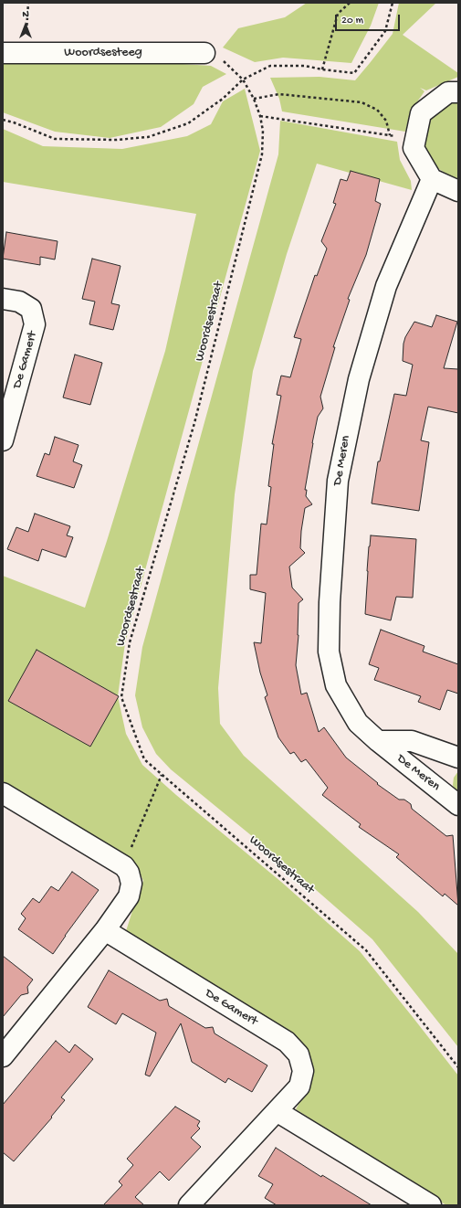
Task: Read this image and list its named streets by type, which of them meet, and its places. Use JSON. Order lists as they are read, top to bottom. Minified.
{"streets":{"street":["Woordsesteeg","De Gamert","De Meren"],"path":["Woordsestraat"]},"crossings":[["Woordsesteeg","Woordsestraat"]],"scale_bar":"20 m","north":"top"}
